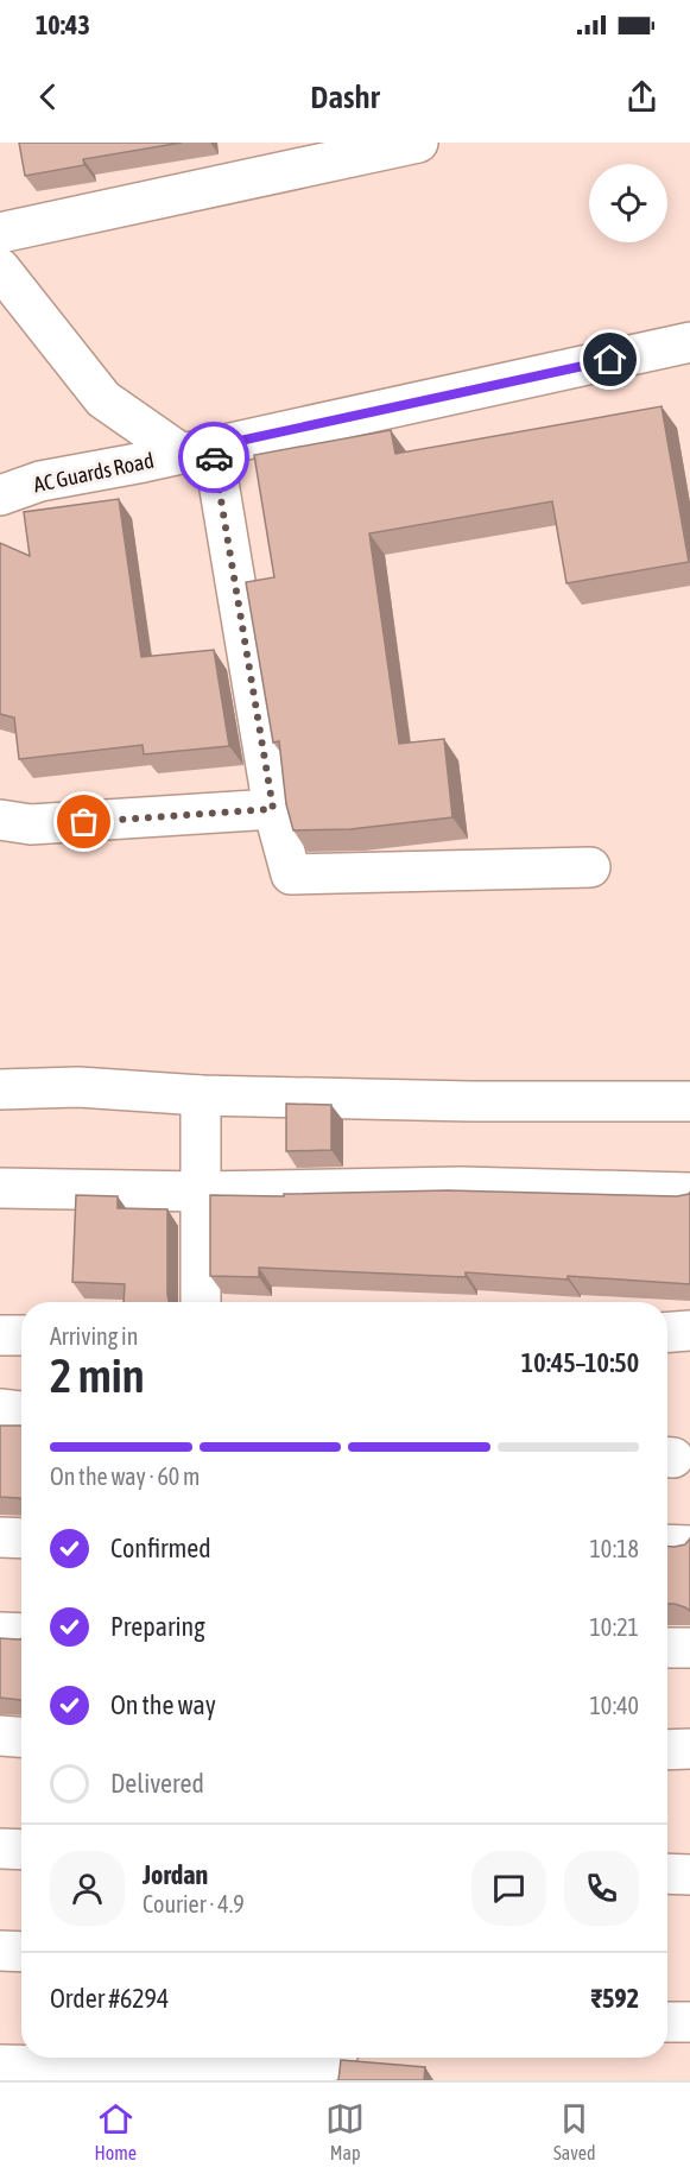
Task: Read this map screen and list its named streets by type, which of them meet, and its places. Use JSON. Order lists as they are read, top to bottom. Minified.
{"streets":{"street":["AC Guards Road"]},"page":{"status":"10:43","header":"Dashr","heading":["2 min","Arriving in","10:45–10:50"],"panel":["Jordan","Courier · 4.9","Order #6294","₹592"],"bar":"On the way · 60 m","list":[["Confirmed","10:18"],["Preparing","10:21"],["On the way","10:40"],"Delivered"],"tabs":["Home","Map","Saved"]}}
